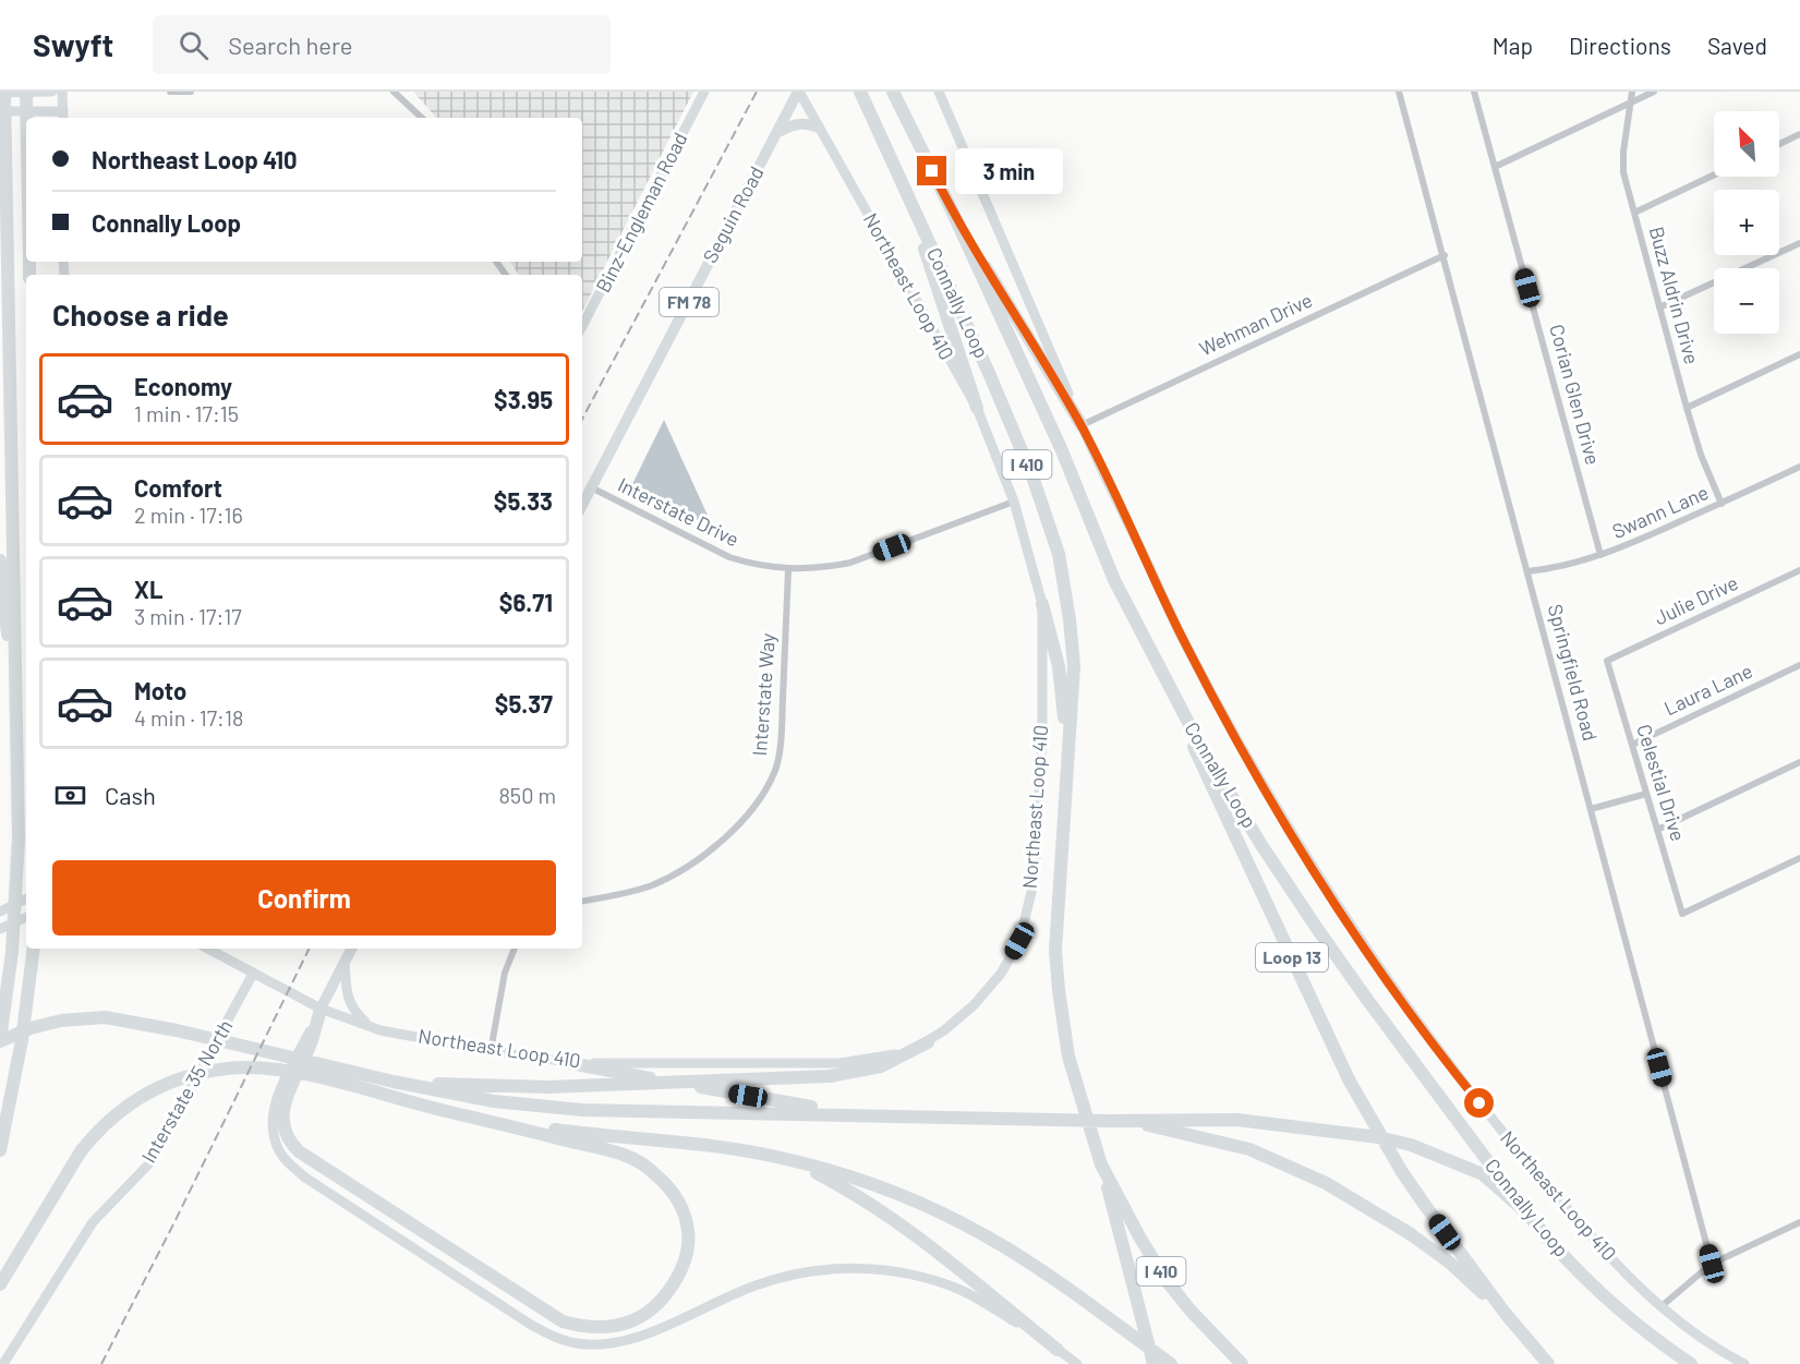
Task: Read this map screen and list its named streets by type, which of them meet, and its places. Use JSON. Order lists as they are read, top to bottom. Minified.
{"streets":{"highway":["Connally Loop","I 410","Loop 13"],"main road":["Binz-Engleman Road","Seguin Road","Northeast Loop 410","FM 78","Interstate 35 North"],"street":["Buzz Aldrin Drive","Wehman Drive","Corian Glen Drive","Interstate Drive","Swann Lane","Julie Drive","Springfield Road","Laura Lane","Interstate Way","Celestial Drive"]},"crossings":[["Seguin Road","Northeast Loop 410"],["Seguin Road","Interstate Drive"],["Northeast Loop 410","Wehman Drive"],["Northeast Loop 410","Interstate Drive"],["Northeast Loop 410","Interstate 35 North"],["Buzz Aldrin Drive","Swann Lane"],["Connally Loop","Loop 13"],["Wehman Drive","Springfield Road"],["Corian Glen Drive","Swann Lane"],["Interstate Drive","Interstate Way"],["Swann Lane","Springfield Road"],["Julie Drive","Celestial Drive"],["Laura Lane","Celestial Drive"]],"north":"top left","page":{"header":"Swyft","search":"Search here","nav":["Map","Directions","Saved"],"map_buttons":["+","−"],"banner":["Northeast Loop 410","Connally Loop"],"bubble":"3 min","heading":"Choose a ride","list":[{"name":"Economy","note":"1 min · 17:15","value":"$3.95"},{"name":"Comfort","note":"2 min · 17:16","value":"$5.33"},{"name":"XL","note":"3 min · 17:17","value":"$6.71"},{"name":"Moto","note":"4 min · 17:18","value":"$5.37"}],"pay":["Cash","850 m"],"buttons":"Confirm"}}
